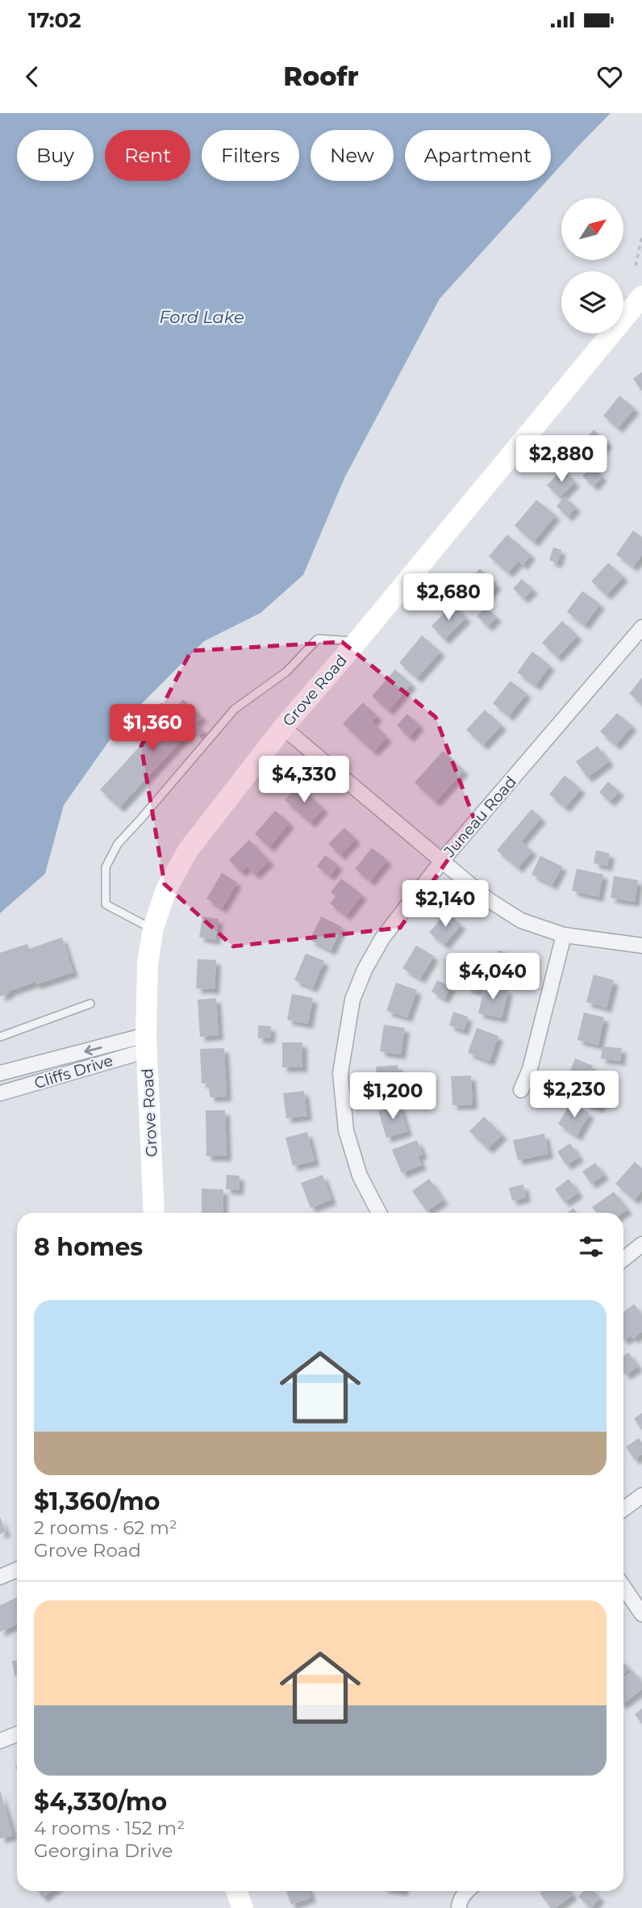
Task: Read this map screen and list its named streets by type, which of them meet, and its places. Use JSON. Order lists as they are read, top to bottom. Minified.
{"streets":{"main road":["Grove Road"],"street":["Juneau Road","Cliffs Drive"]},"crossings":[["Grove Road","Cliffs Drive"]],"water":["Ford Lake"],"north":"top right","page":{"status":"17:02","header":"Roofr","chip":["Buy","Rent","Filters","New","Apartment"],"price":["$2,880","$2,680","$1,360","$4,330","$2,140","$4,040","$2,230","$1,200"],"heading":"8 homes","list":[{"name":"$1,360/mo","note":"2 rooms · 62 m² · Grove Road"},{"name":"$4,330/mo","note":"4 rooms · 152 m² · Georgina Drive"}]}}
